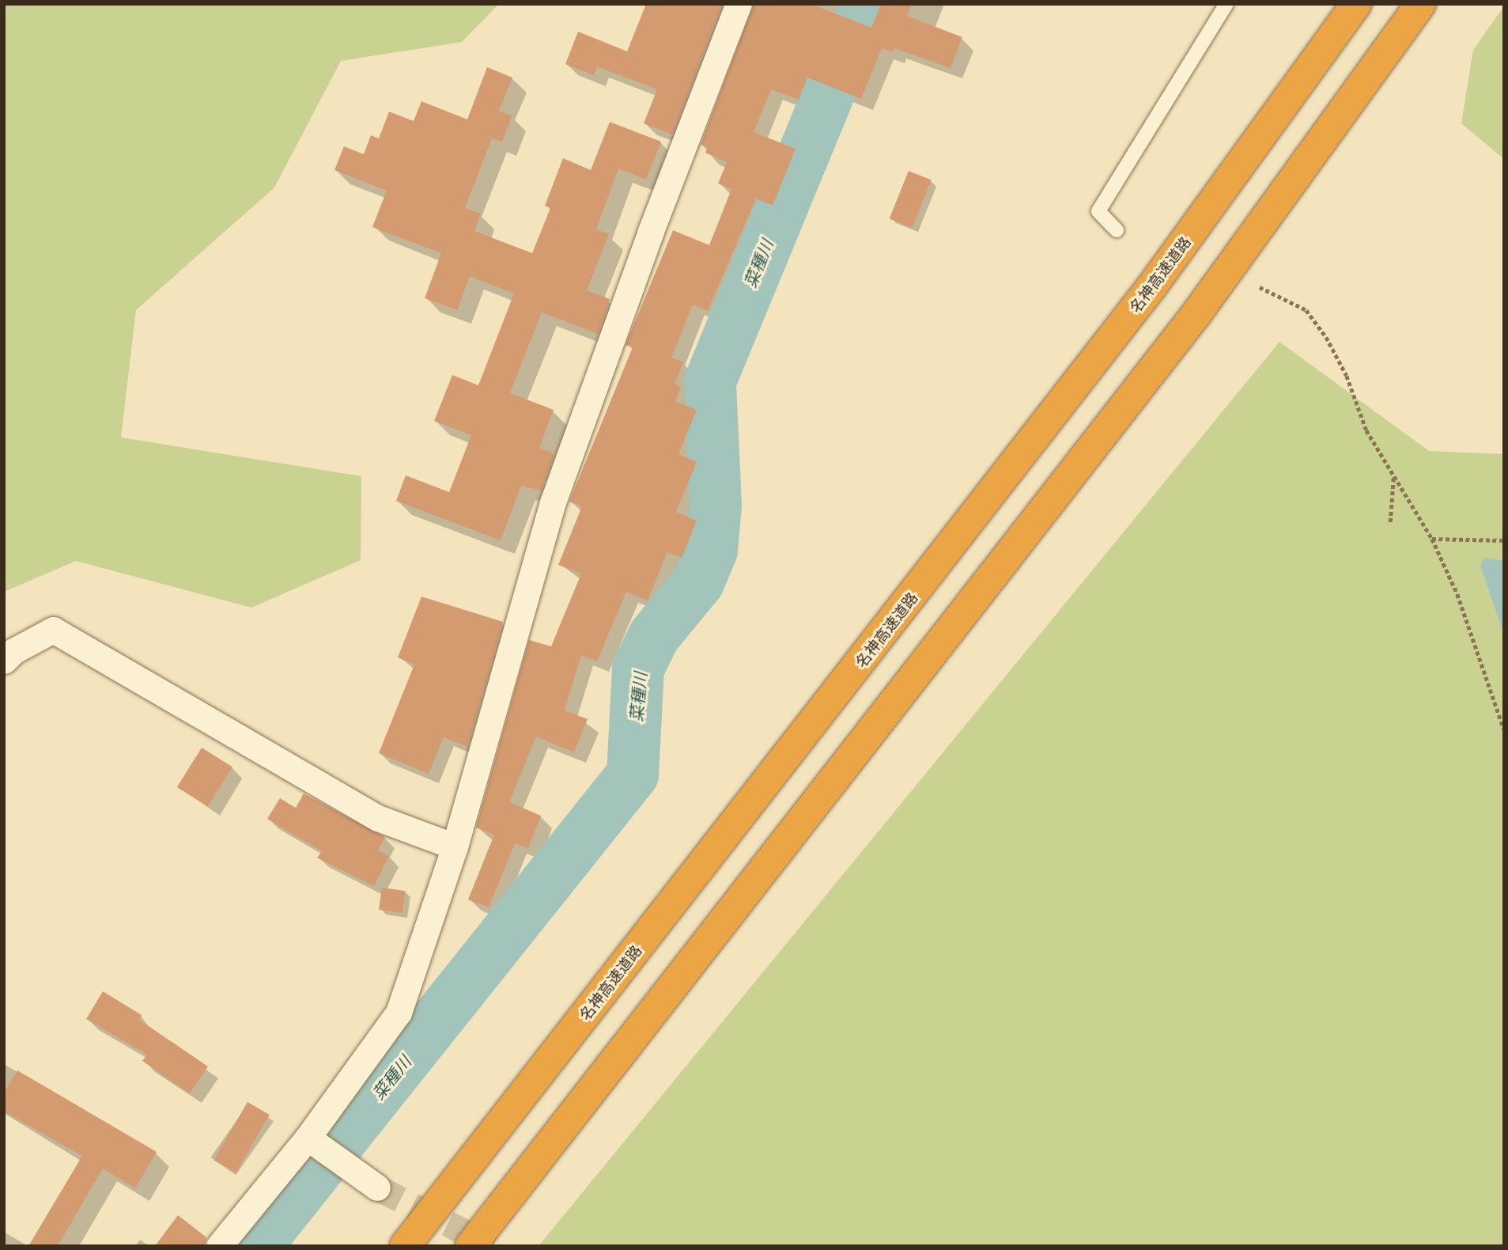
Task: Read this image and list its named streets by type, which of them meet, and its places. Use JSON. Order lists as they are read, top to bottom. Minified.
{"streets":{"highway":["名神高速道路"]},"water":["菜種川"]}
